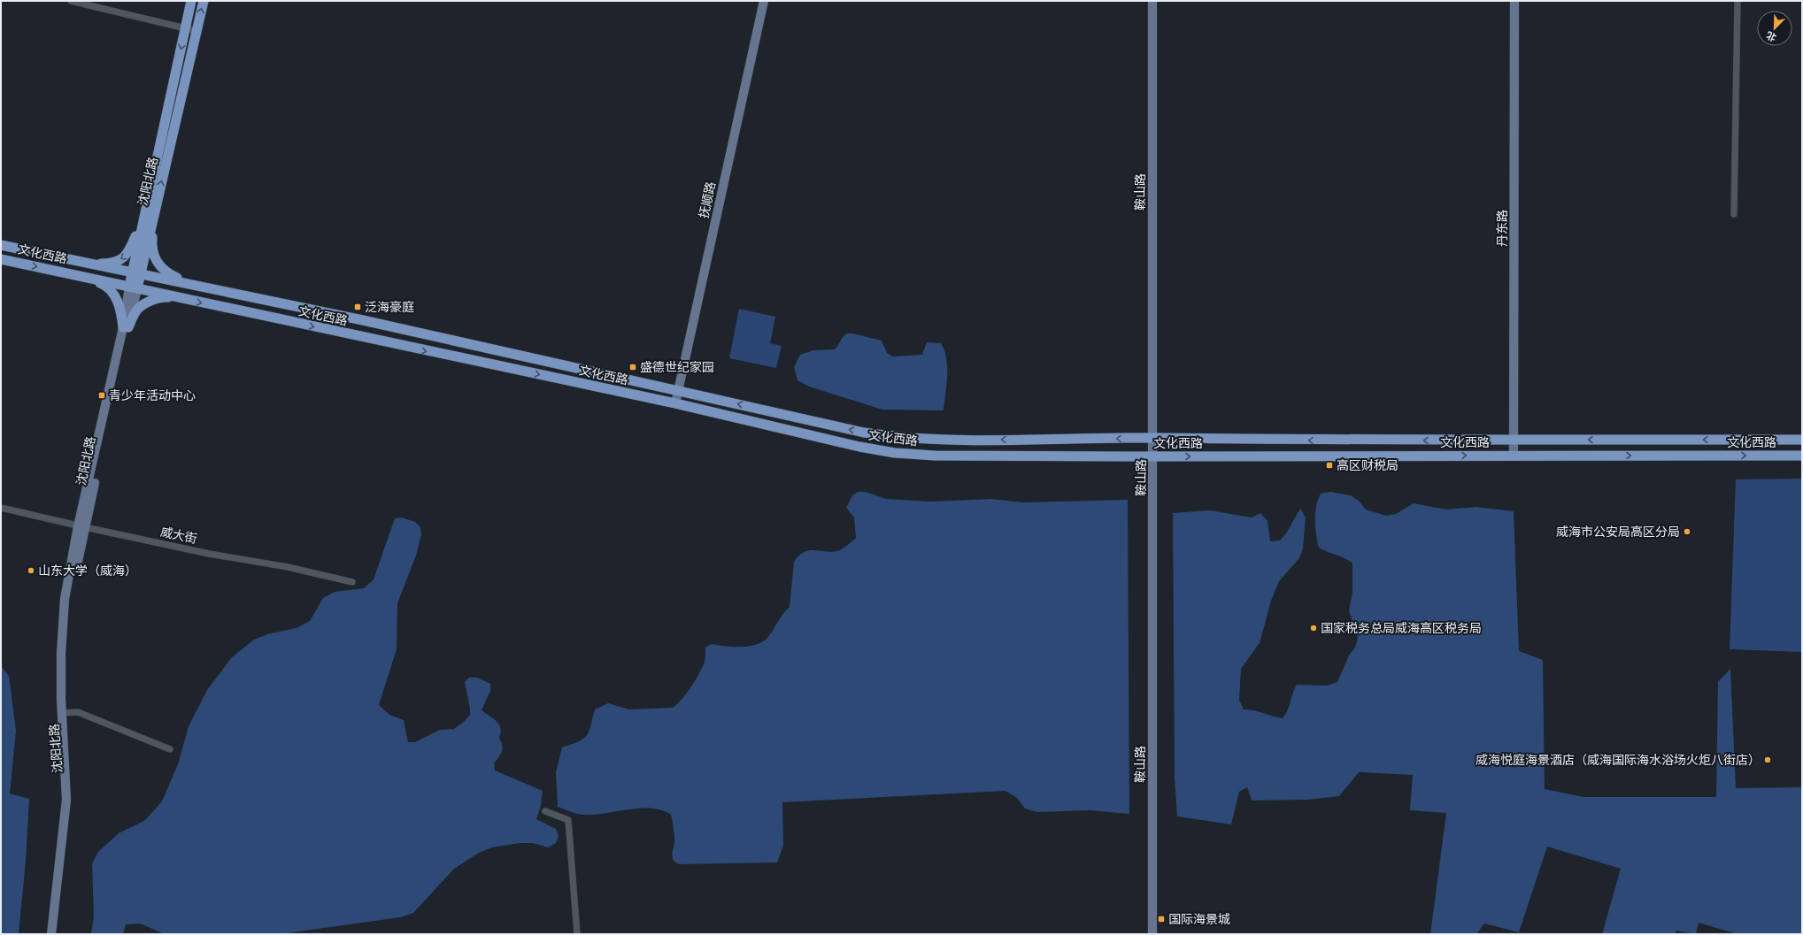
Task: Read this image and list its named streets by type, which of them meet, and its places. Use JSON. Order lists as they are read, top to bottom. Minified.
{"streets":{"main road":["沈阳北路","鞍山路","抚顺路","丹东路","文化西路"],"street":["威大街"]},"crossings":[["沈阳北路","文化西路"],["沈阳北路","威大街"],["鞍山路","文化西路"],["抚顺路","文化西路"],["丹东路","文化西路"]],"places":{"transit":["泛海豪庭","盛德世纪家园","青少年活动中心","高区财税局","国际海景城"],"other":["威海市公安局高区分局","山东大学（威海）","国家税务总局威海高区税务局","威海悦庭海景酒店（威海国际海水浴场火炬八街店）"]},"north":"bottom left"}
